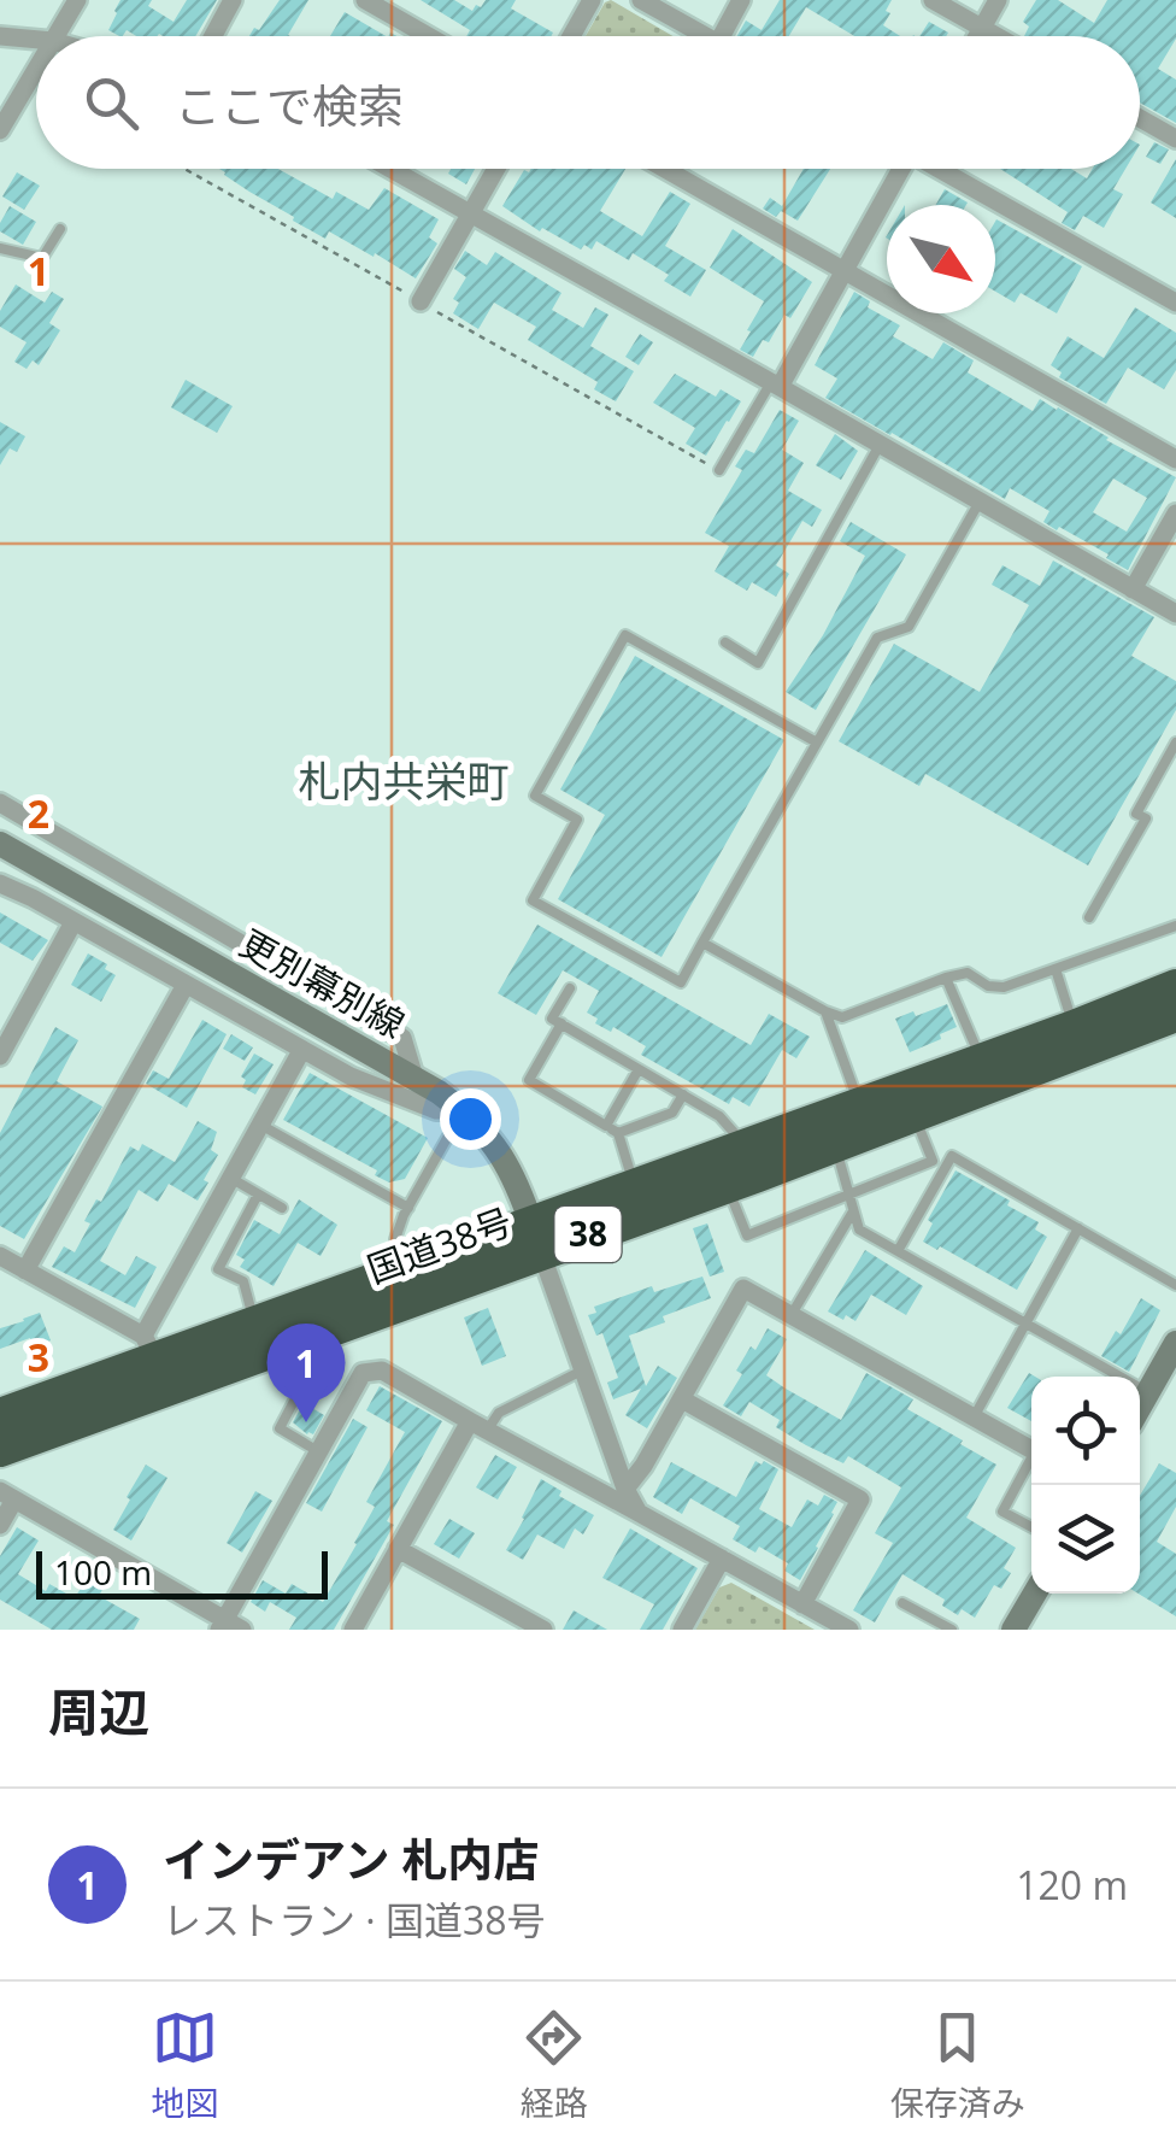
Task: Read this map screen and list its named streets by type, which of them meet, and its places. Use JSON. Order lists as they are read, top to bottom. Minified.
{"streets":{"highway":["38","国道38号"],"main road":["更別幕別線"]},"crossings":[["更別幕別線","国道38号"]],"districts":["札内共栄町"],"scale_bar":"100 m","north":"bottom right","page":{"search":"ここで検索","pins":"1","scale":"100 m","heading":"周辺","list":[{"mark":"1","name":"インデアン 札内店","note":"レストラン · 国道38号","value":"120 m"}],"nav":["地図","経路","保存済み"]},"grid":{"rows":["1","2","3"]}}
